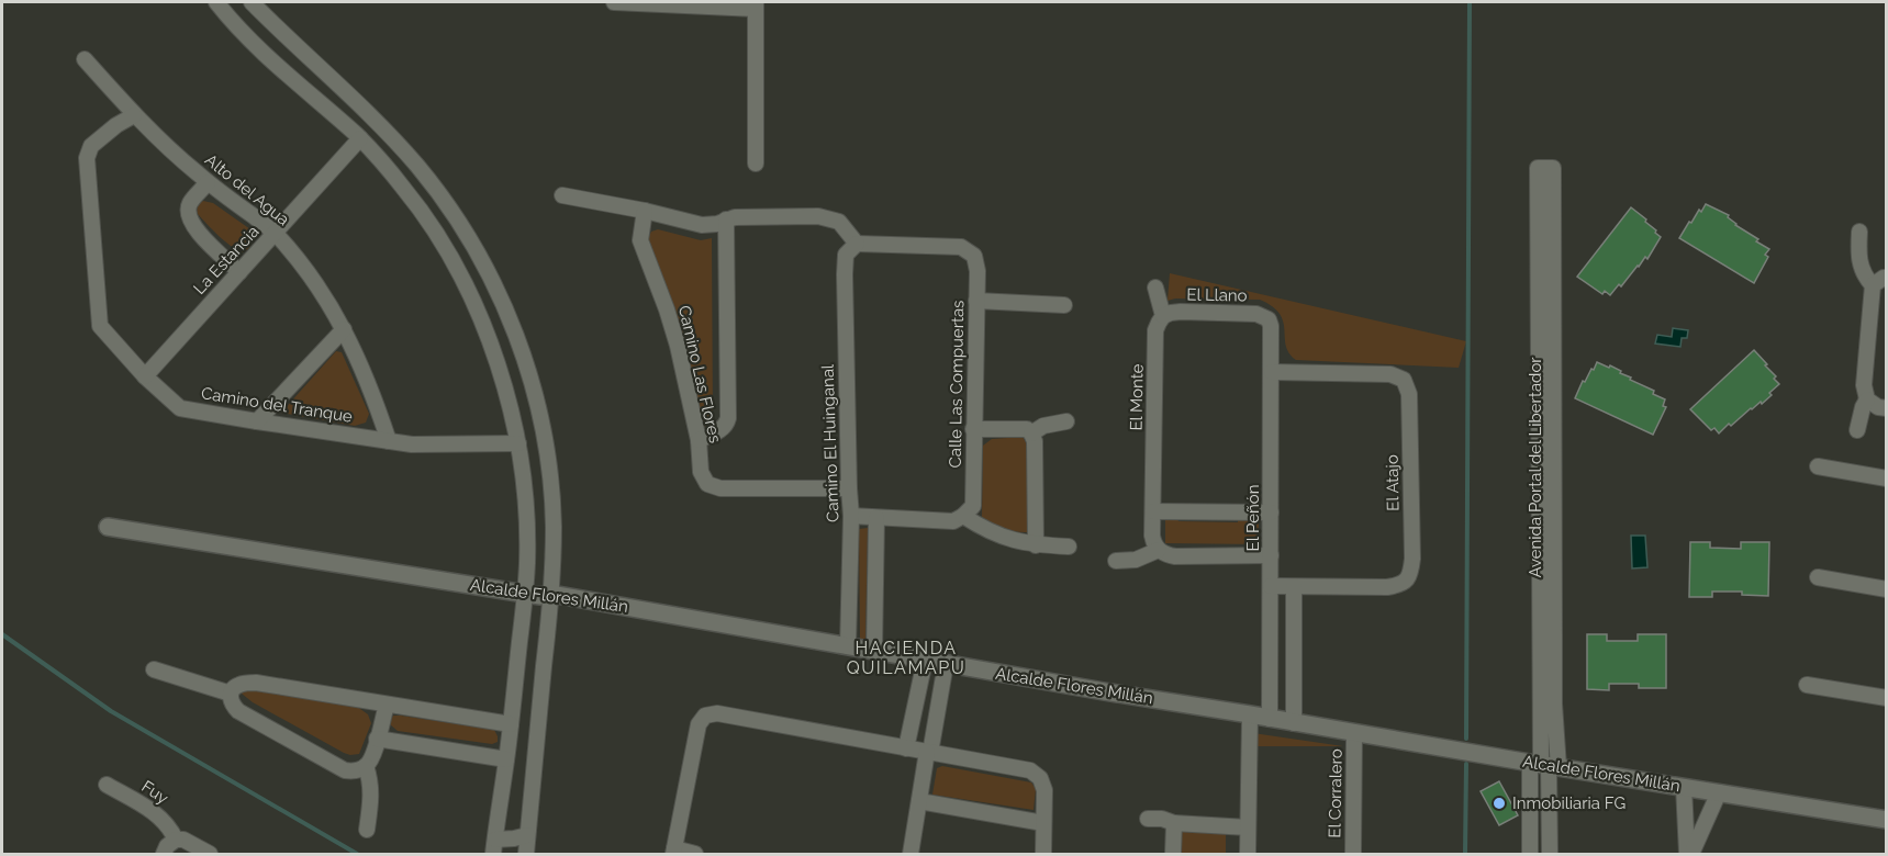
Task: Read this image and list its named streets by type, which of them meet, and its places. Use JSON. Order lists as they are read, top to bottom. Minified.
{"streets":{"street":["Alto del Agua","La Estancia","El Llano","Camino Las Flores","Calle Las Compuertas","El Monte","Camino del Tranque","Camino El Huinganal","Avenida Portal del Libertador","El Atajo","El Peñón","Alcalde Flores Millán","Fuy","El Corralero"]},"crossings":[["Alto del Agua","La Estancia"],["Alto del Agua","Camino del Tranque"],["La Estancia","Camino del Tranque"],["El Llano","El Monte"],["El Llano","El Peñón"],["Camino Las Flores","Camino El Huinganal"],["Calle Las Compuertas","Camino El Huinganal"],["Camino El Huinganal","Alcalde Flores Millán"],["Avenida Portal del Libertador","Alcalde Flores Millán"],["El Atajo","El Peñón"],["El Peñón","Alcalde Flores Millán"],["Alcalde Flores Millán","El Corralero"]],"districts":["HACIENDA QUILAMAPU"],"places":["Inmobiliaria FG"]}
